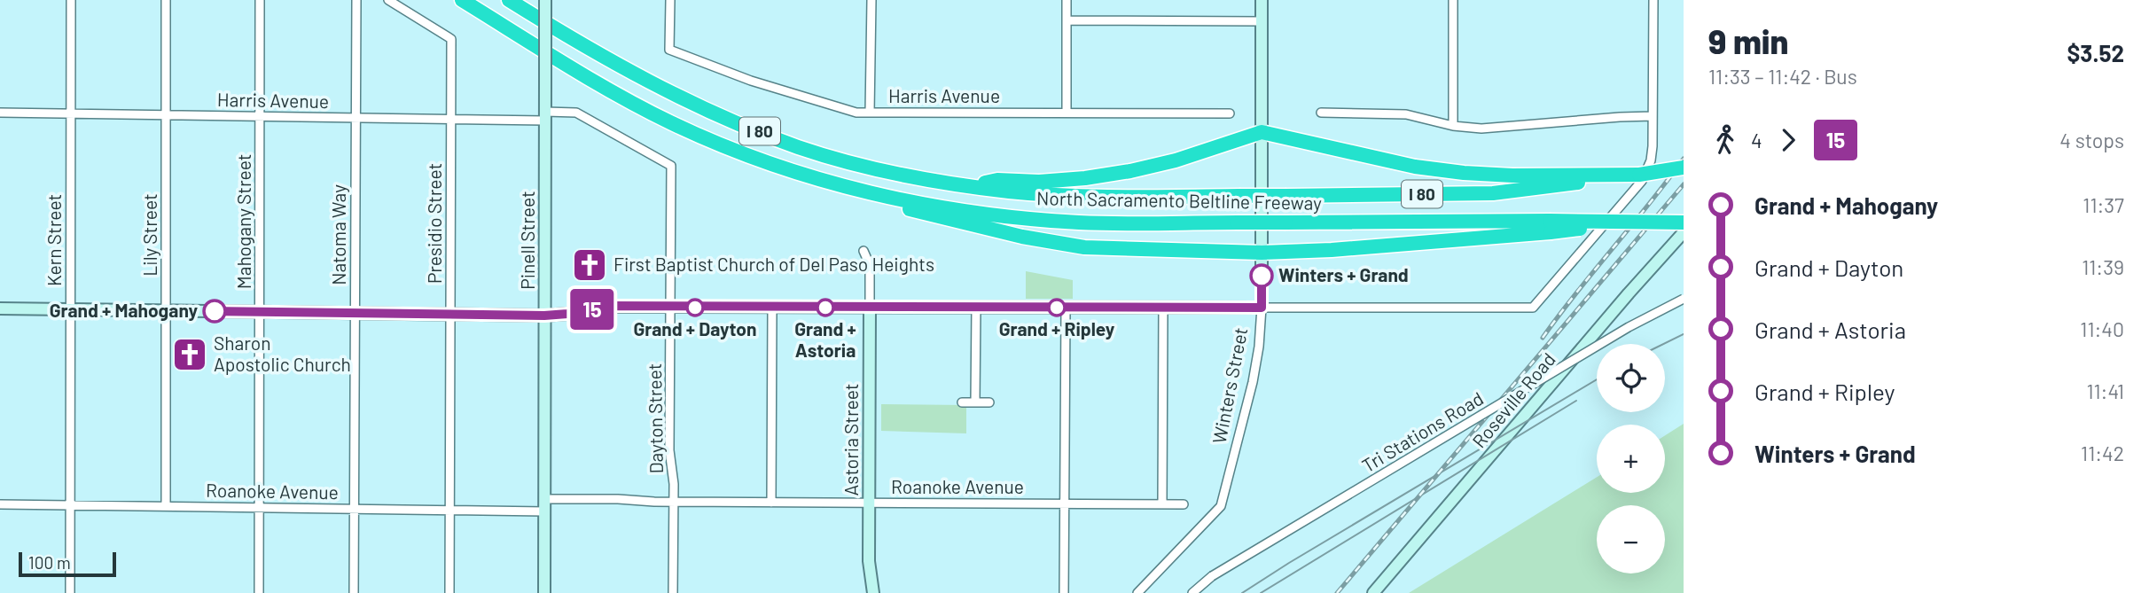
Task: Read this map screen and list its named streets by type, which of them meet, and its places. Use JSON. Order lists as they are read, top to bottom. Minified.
{"streets":{"highway":["I 80","North Sacramento Beltline Freeway"],"street":["Harris Avenue","Mahogany Street","Presidio Street","Lily Street","Natoma Way","Kern Street","Pinell Street","Winters Street","Roseville Road","Dayton Street","Tri Stations Road","Astoria Street","Roanoke Avenue"]},"crossings":[["Harris Avenue","Mahogany Street"],["Harris Avenue","Presidio Street"],["Harris Avenue","Lily Street"],["Harris Avenue","Natoma Way"],["Harris Avenue","Kern Street"],["Harris Avenue","Pinell Street"],["Harris Avenue","Dayton Street"],["Mahogany Street","Roanoke Avenue"],["Presidio Street","Roanoke Avenue"],["Lily Street","Roanoke Avenue"],["Natoma Way","Roanoke Avenue"],["Kern Street","Roanoke Avenue"],["Pinell Street","Roanoke Avenue"],["Dayton Street","Roanoke Avenue"],["Astoria Street","Roanoke Avenue"]],"places":{"church":["First Baptist Church of Del Paso Heights","Sharon Apostolic Church"],"other":["Winters + Grand","Grand + Dayton","Grand + Astoria","Grand + Ripley","Grand + Mahogany"]},"lines":["bus line 15"],"scale_bar":"100 m","page":{"on_map":"15","heading":["9 min","11:33 – 11:42 · Bus","$3.52"],"legs":["4","15","4 stops"],"list":[{"name":"Grand + Mahogany","value":"11:37"},{"name":"Grand + Dayton","value":"11:39"},{"name":"Grand + Astoria","value":"11:40"},{"name":"Grand + Ripley","value":"11:41"},{"name":"Winters + Grand","value":"11:42"}],"map_buttons":["+","−"],"scale":"100 m"}}
